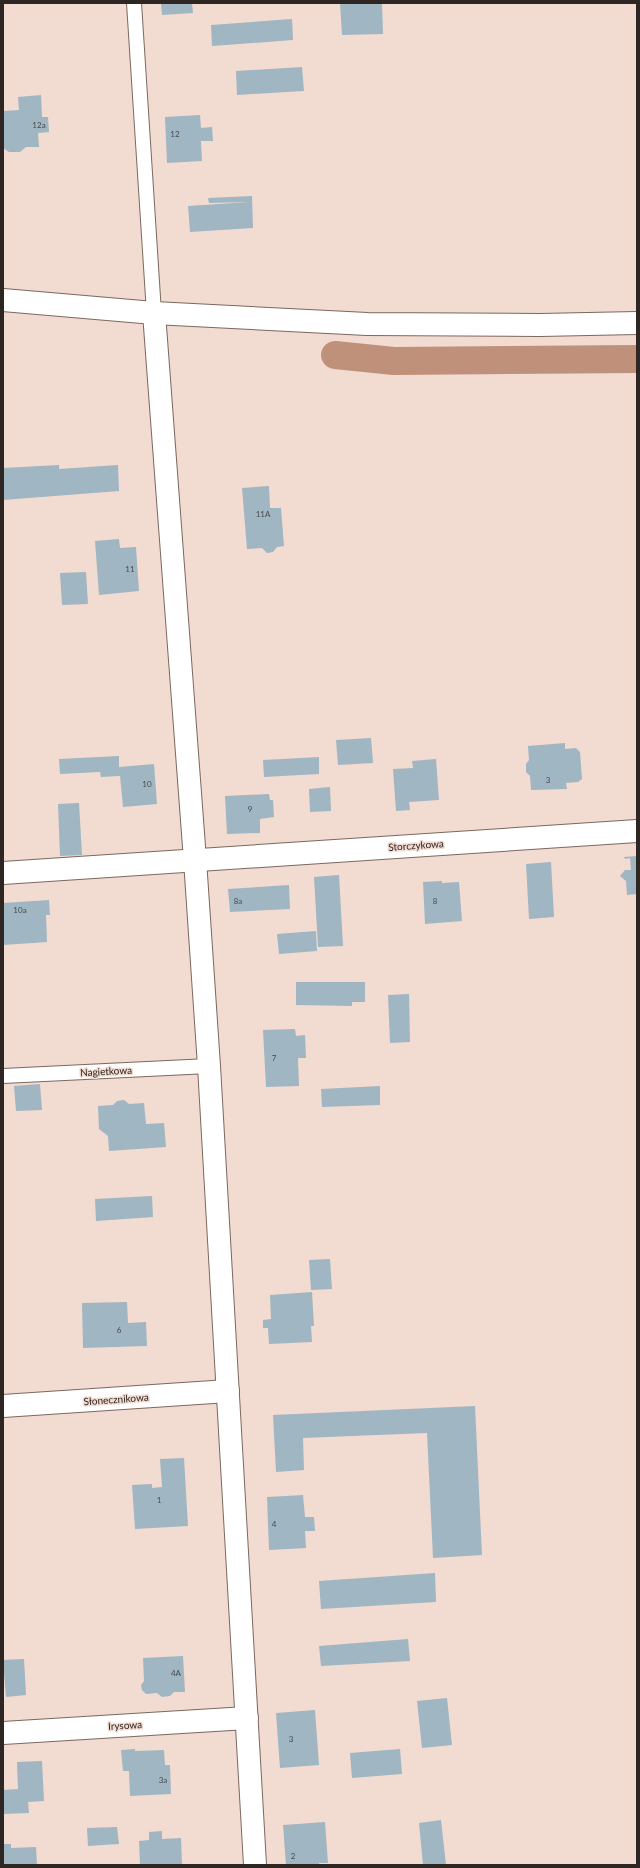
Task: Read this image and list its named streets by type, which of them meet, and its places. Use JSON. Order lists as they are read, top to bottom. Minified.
{"streets":{"street":["Storczykowa","Słonecznikowa","Irysowa"],"lane":["Nagietkowa"]},"house_numbers":["12a","12","11A","11","3","10","9","8a","8","10a","7","6","1","4","4A","3","3a","2"]}
